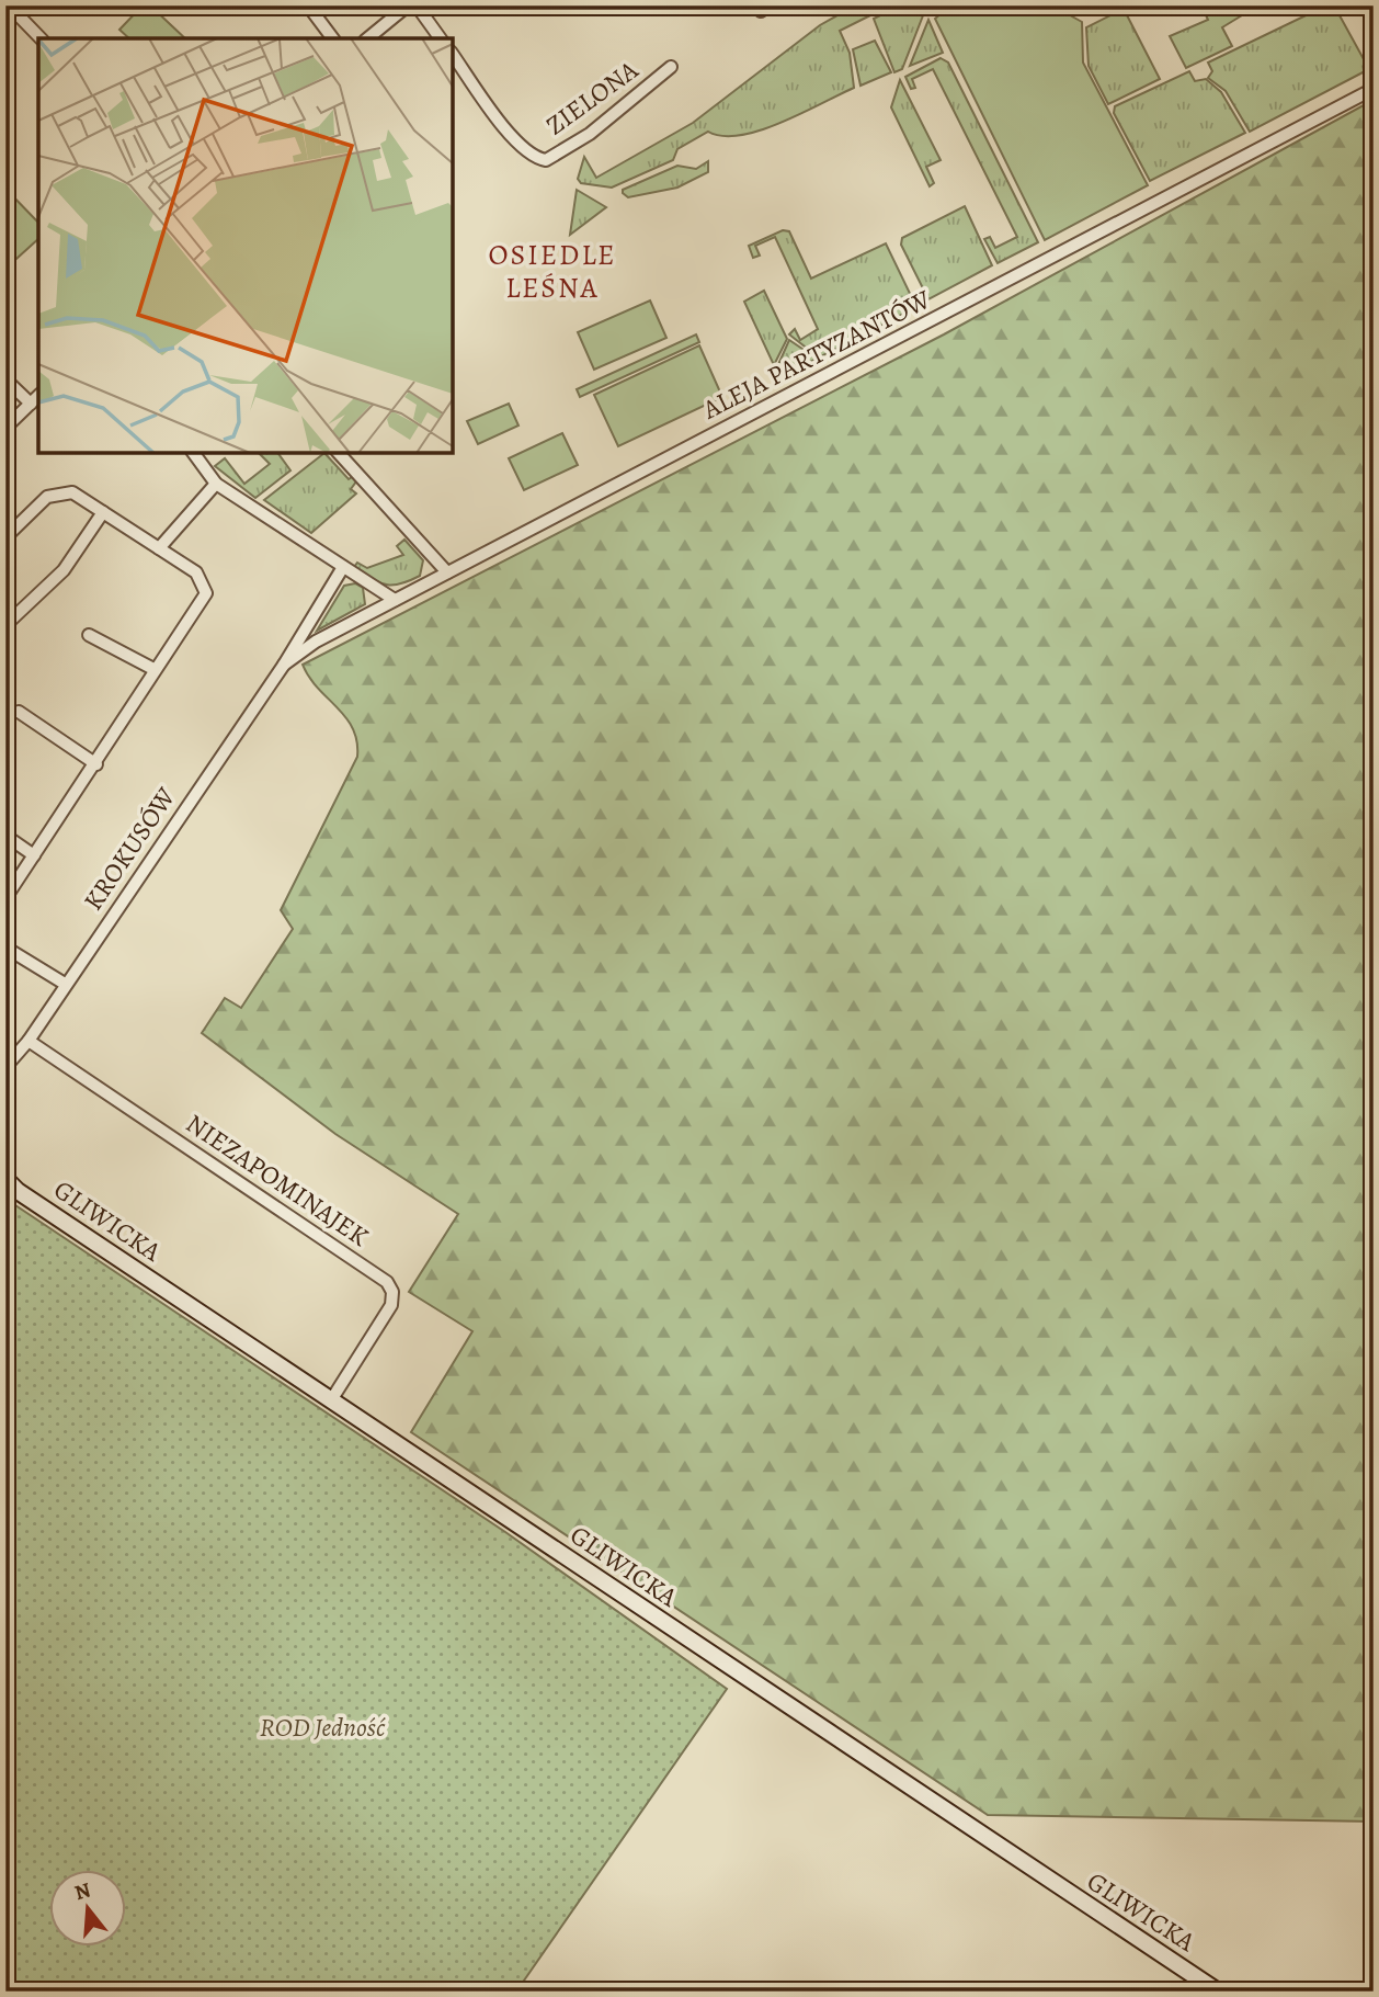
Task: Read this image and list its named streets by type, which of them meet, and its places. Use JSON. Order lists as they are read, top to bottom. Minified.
{"streets":{"main road":["GLIWICKA"],"street":["ZIELONA","ALEJA PARTYZANTÓW","KROKUSÓW","NIEZAPOMINAJEK"]},"crossings":[["ALEJA PARTYZANTÓW","KROKUSÓW"],["KROKUSÓW","NIEZAPOMINAJEK"],["NIEZAPOMINAJEK","GLIWICKA"]],"districts":["OSIEDLE LEŚNA"],"parks":["ROD Jedność"],"north":"top"}
